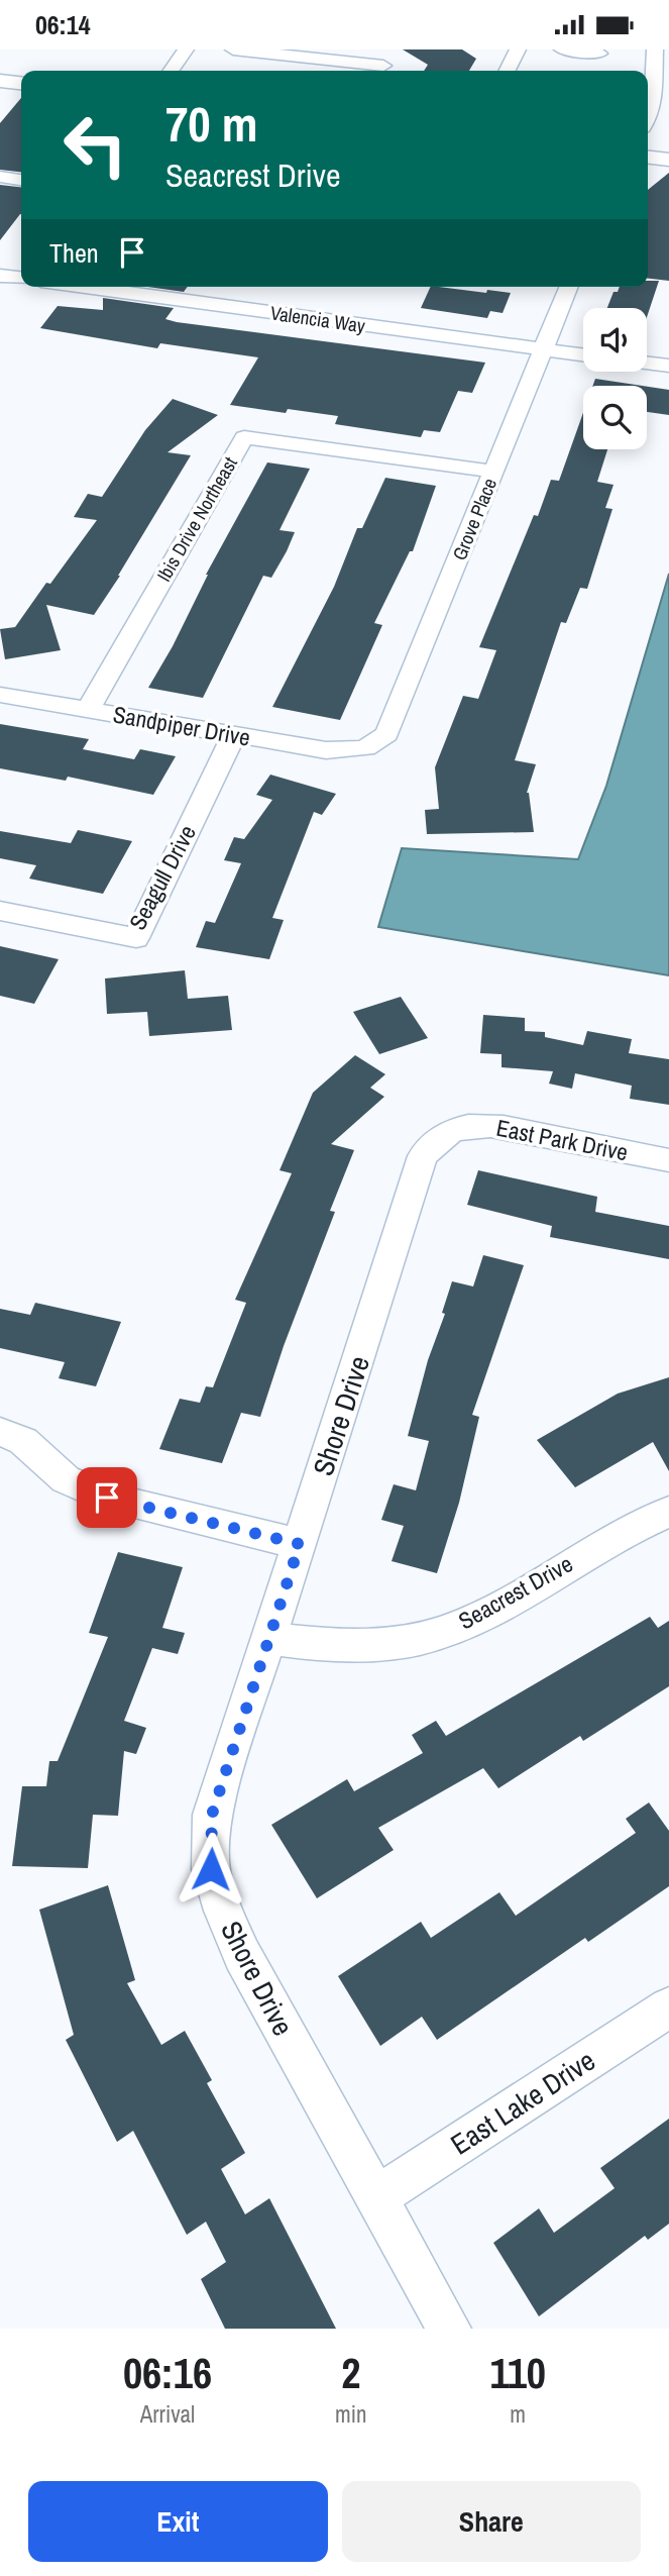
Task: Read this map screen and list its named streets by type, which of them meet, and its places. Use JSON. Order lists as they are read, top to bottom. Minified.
{"streets":{"street":["Valencia Way","Ibis Drive Northeast","Grove Place","Sandpiper Drive","Seagull Drive","East Park Drive","Shore Drive","Seacrest Drive","East Lake Drive"]},"crossings":[["Valencia Way","Grove Place"],["Ibis Drive Northeast","Grove Place"],["Ibis Drive Northeast","Sandpiper Drive"],["Grove Place","Sandpiper Drive"],["Sandpiper Drive","Seagull Drive"],["East Park Drive","Shore Drive"],["Shore Drive","Seacrest Drive"],["Shore Drive","East Lake Drive"]],"page":{"status":"06:14","turn":["70 m","Seacrest Drive"],"then":"Then","eta":["06:16","Arrival","2","min","110","m"],"buttons":["Exit","Share"]}}
